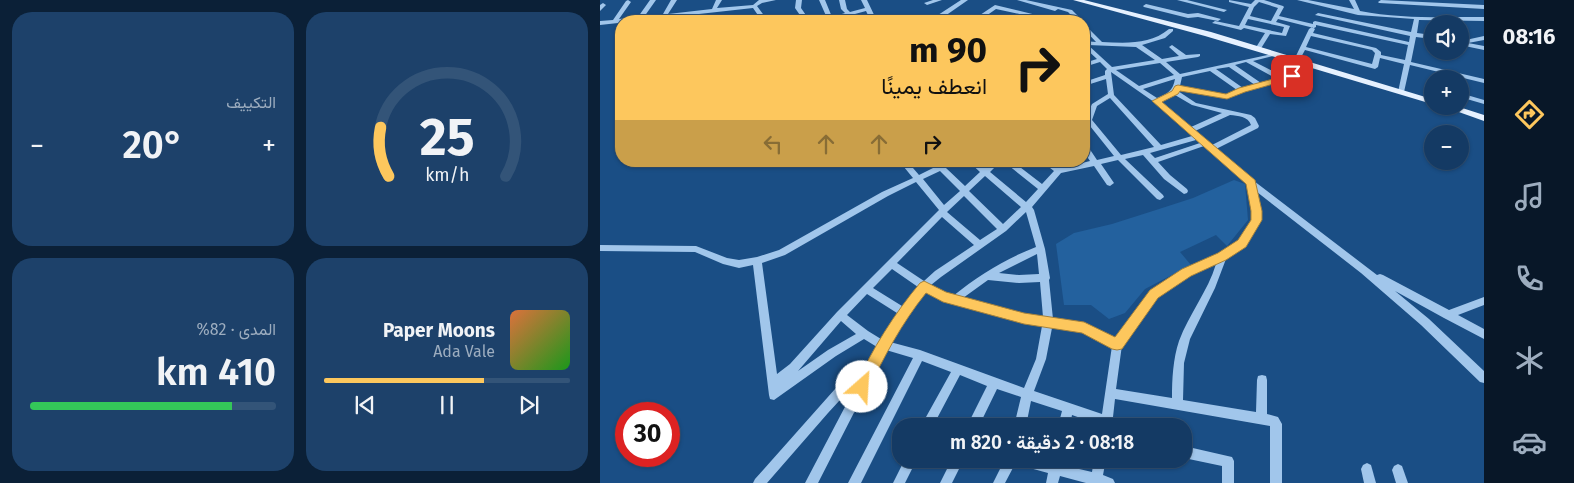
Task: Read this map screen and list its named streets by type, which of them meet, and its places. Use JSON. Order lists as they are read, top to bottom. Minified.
{"page":{"tabs":"08:16","tile":["التكييف",["المدى · 82%","410 km"]],"map_buttons":["+","−"],"turn":["90 m","انعطف يمينًا"],"heat":["−","20°","+"],"song":["Paper Moons","Ada Vale"],"limit":"30","trip":"08:18 · 2 دقيقة · 820 m","gauge":["25","km/h"]}}
